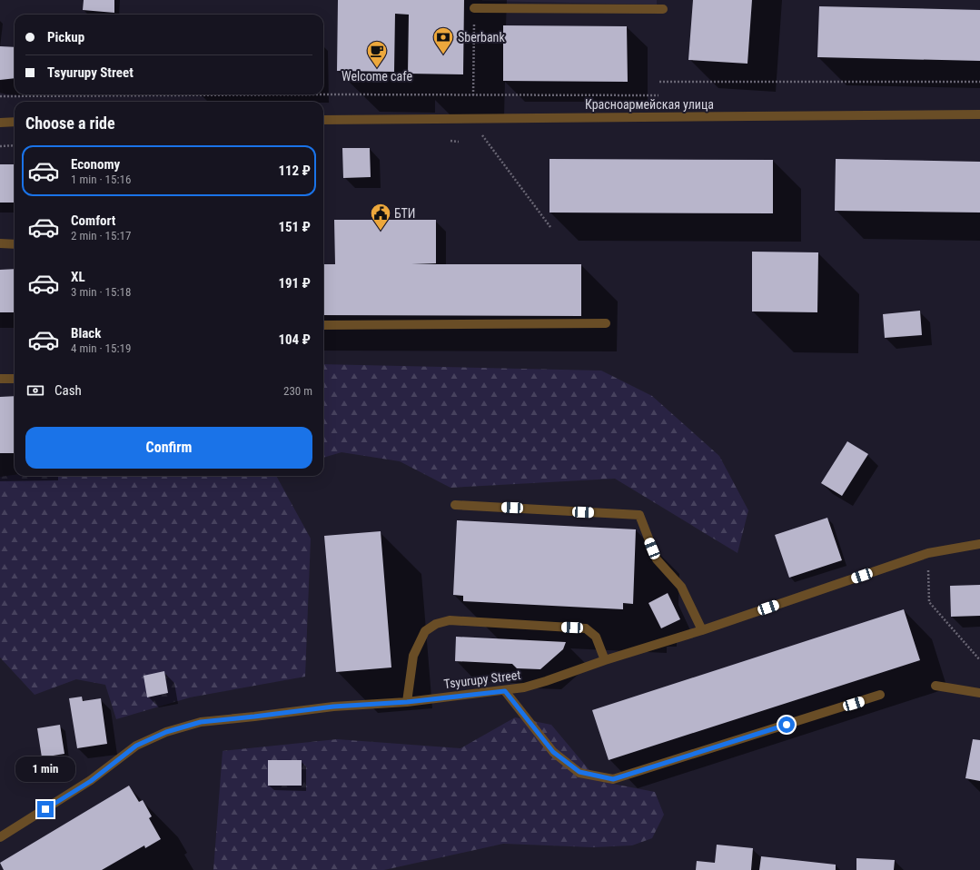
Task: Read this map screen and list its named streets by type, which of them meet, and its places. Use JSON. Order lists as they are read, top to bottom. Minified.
{"streets":{"street":["Красноармейская улица","Tsyurupy Street"]},"places":{"bank":["Sberbank"],"cafe":["Welcome cafe"],"public building":["БТИ"]},"page":{"banner":["Pickup","Tsyurupy Street"],"heading":"Choose a ride","list":[{"name":"Economy","note":"1 min · 15:16","value":"112 ₽"},{"name":"Comfort","note":"2 min · 15:17","value":"151 ₽"},{"name":"XL","note":"3 min · 15:18","value":"191 ₽"},{"name":"Black","note":"4 min · 15:19","value":"104 ₽"}],"pay":["Cash","230 m"],"buttons":"Confirm","bubble":"1 min"}}
